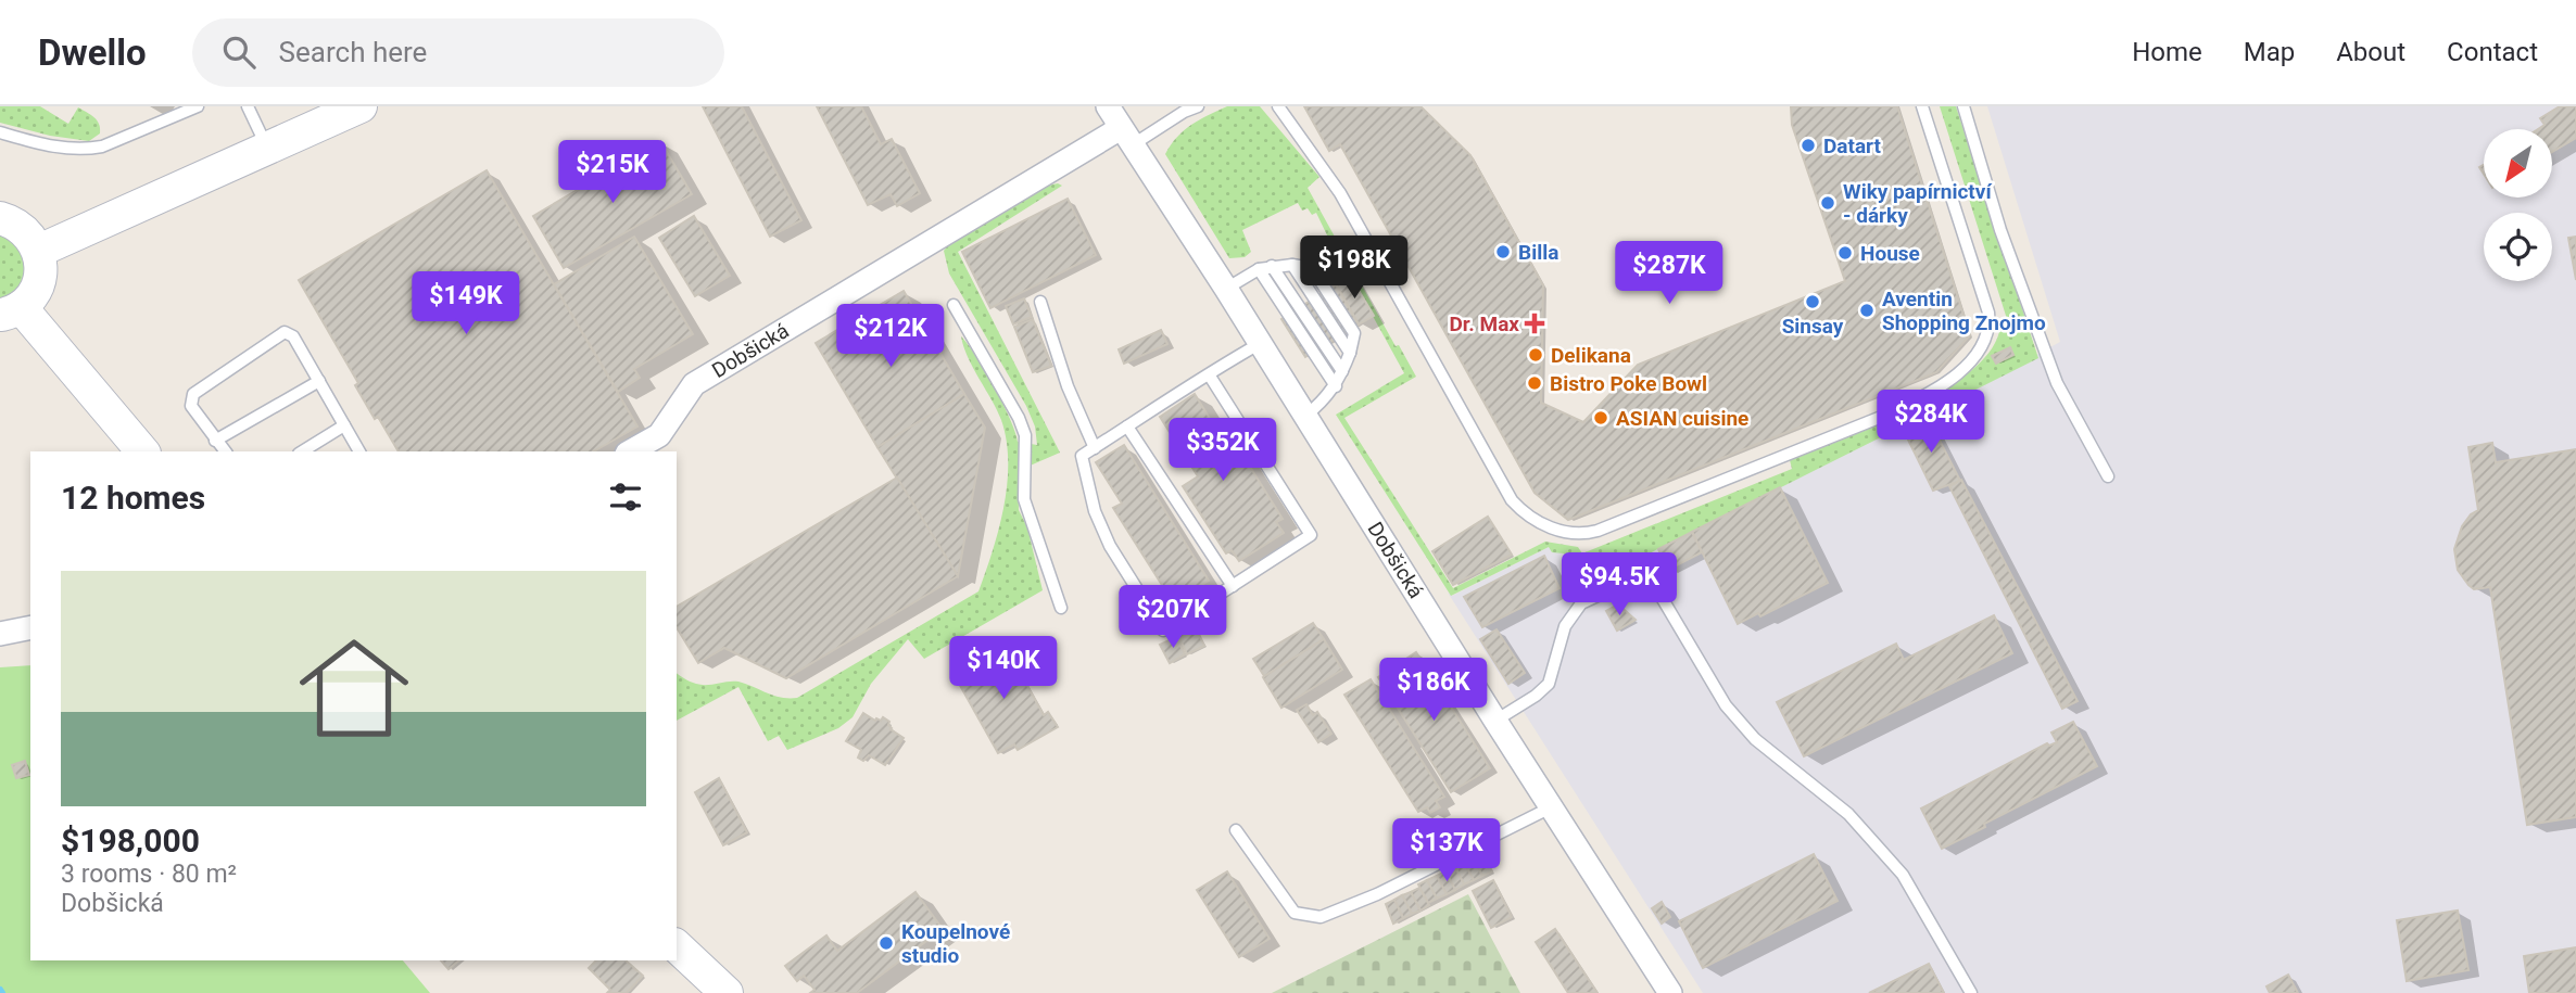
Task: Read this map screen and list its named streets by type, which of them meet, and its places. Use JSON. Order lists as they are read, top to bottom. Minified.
{"streets":{"street":["Dobšická"]},"places":{"other":["Datart","Wiky papírnictví - dárky","Billa","House","Sinsay","Aventin Shopping Znojmo","Delikana","Bistro Poke Bowl","ASIAN cuisine","Koupelnové studio"],"health":["Dr. Max"]},"north":"bottom left","page":{"header":"Dwello","search":"Search here","nav":["Home","Map","About","Contact"],"price":["$215K","$198K","$287K","$149K","$212K","$284K","$352K","$94.5K","$207K","$140K","$186K","$137K"],"heading":"12 homes","list":[{"name":"$198,000","note":"3 rooms · 80 m² · Dobšická"}]}}
